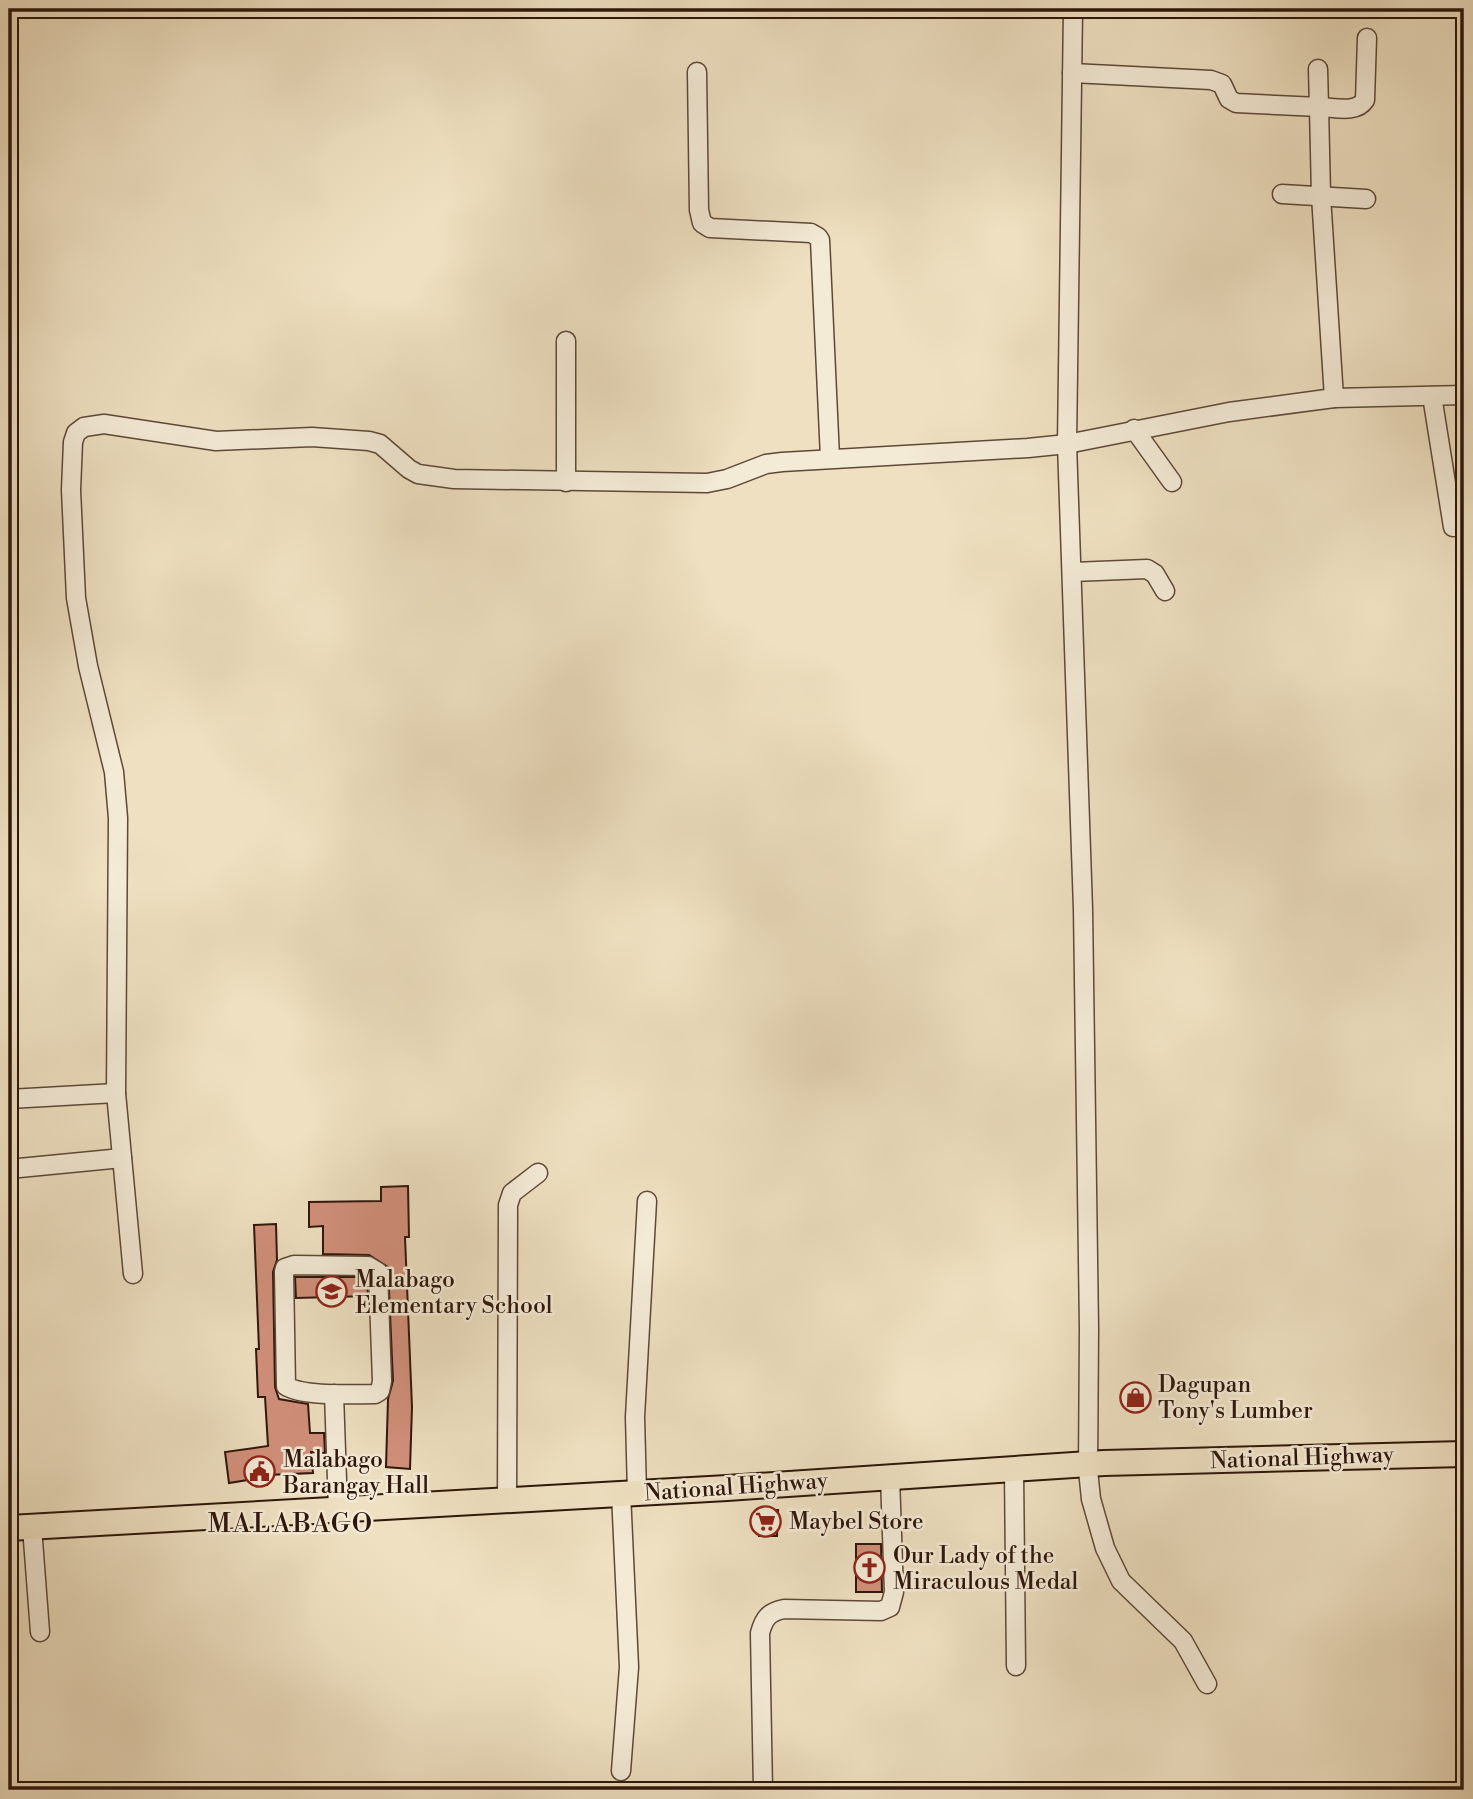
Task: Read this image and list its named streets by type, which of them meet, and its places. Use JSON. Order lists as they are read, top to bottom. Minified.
{"streets":{"highway":["National Highway"]},"districts":["MALABAGO"],"places":{"school or university":["Malabago Elementary School"],"shop":["Dagupan Tony's Lumber"],"public building":["Malabago Barangay Hall"],"supermarket":["Maybel Store"],"church":["Our Lady of the Miraculous Medal"]}}
